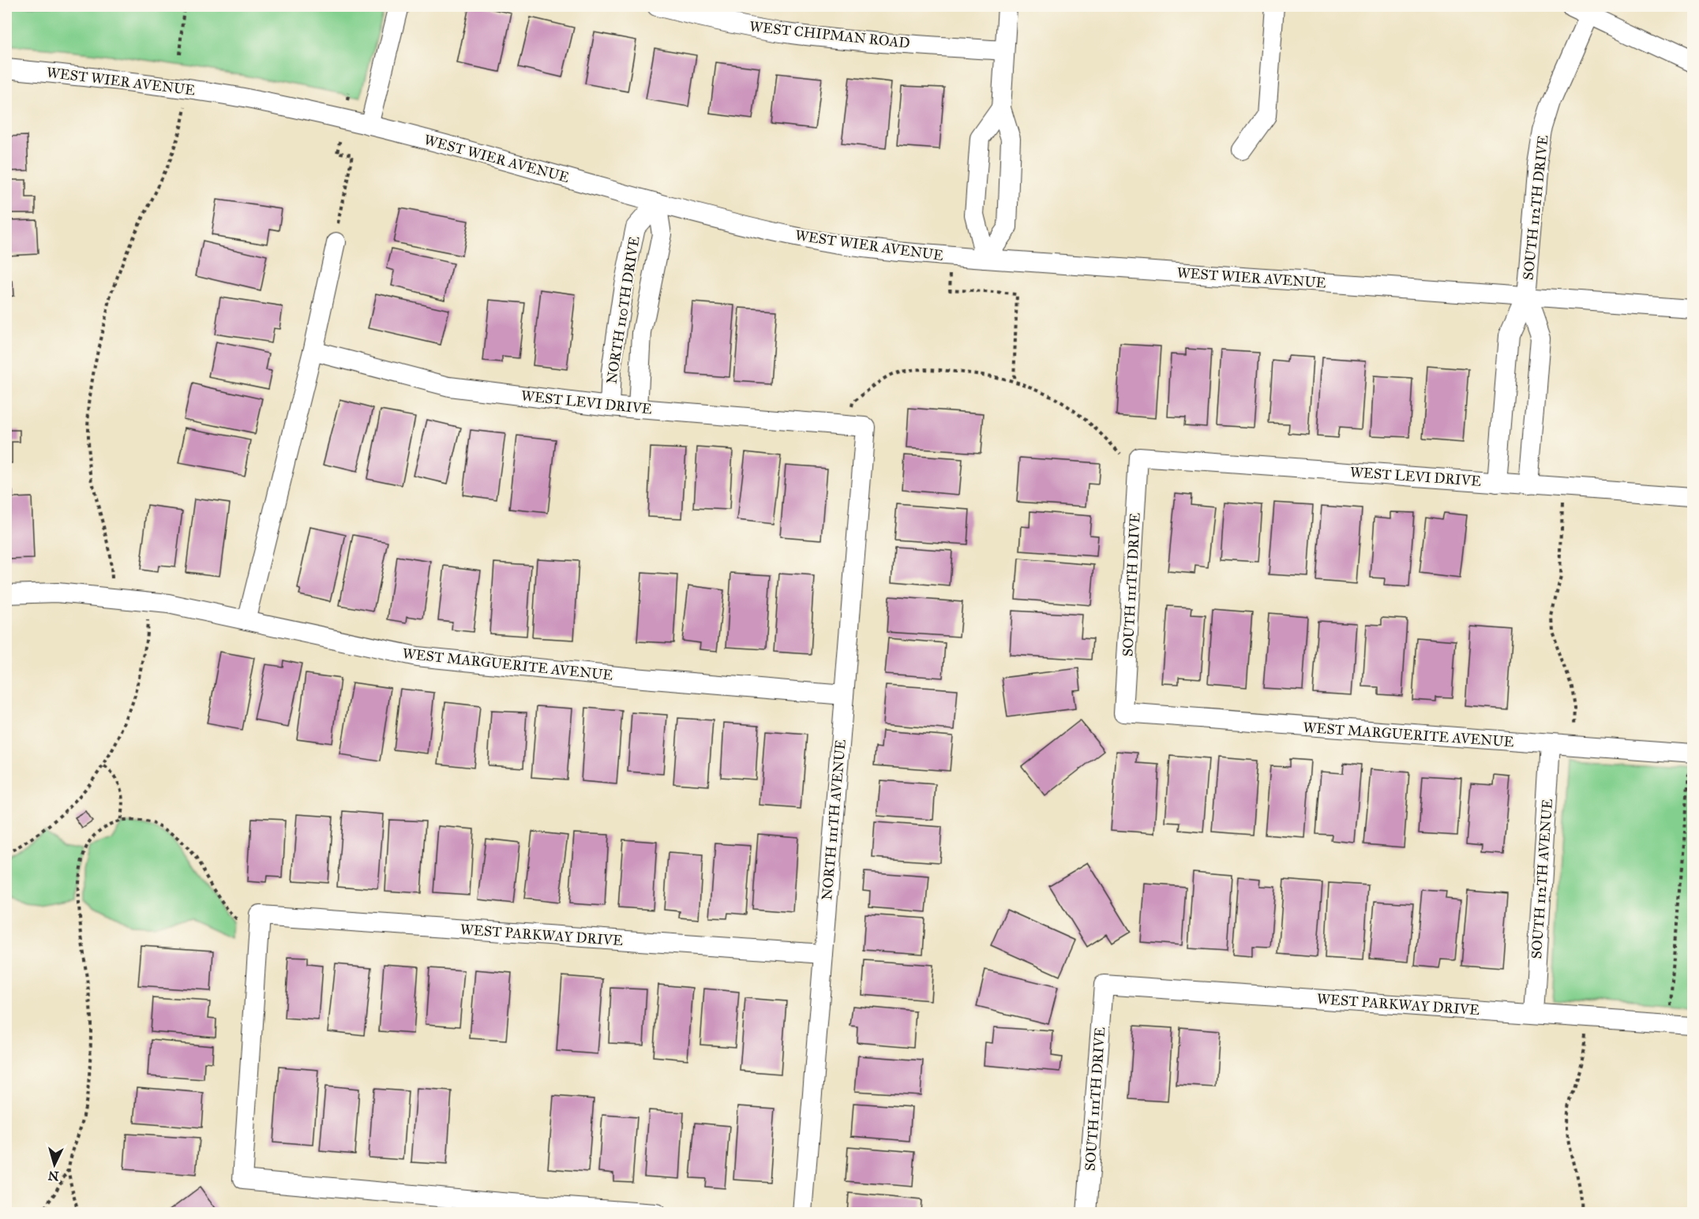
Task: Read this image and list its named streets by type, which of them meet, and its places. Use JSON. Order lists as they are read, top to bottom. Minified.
{"streets":{"street":["WEST CHIPMAN ROAD","WEST WIER AVENUE","SOUTH 112TH DRIVE","NORTH 110TH DRIVE","WEST LEVI DRIVE","SOUTH 111TH DRIVE","WEST MARGUERITE AVENUE","NORTH 111TH AVENUE","SOUTH 112TH AVENUE","WEST PARKWAY DRIVE"]},"crossings":[["WEST WIER AVENUE","SOUTH 112TH DRIVE"],["WEST WIER AVENUE","NORTH 110TH DRIVE"],["SOUTH 112TH DRIVE","WEST LEVI DRIVE"],["NORTH 110TH DRIVE","WEST LEVI DRIVE"],["WEST LEVI DRIVE","SOUTH 111TH DRIVE"],["WEST LEVI DRIVE","NORTH 111TH AVENUE"],["SOUTH 111TH DRIVE","WEST MARGUERITE AVENUE"],["SOUTH 111TH DRIVE","WEST PARKWAY DRIVE"],["WEST MARGUERITE AVENUE","NORTH 111TH AVENUE"],["WEST MARGUERITE AVENUE","SOUTH 112TH AVENUE"],["NORTH 111TH AVENUE","WEST PARKWAY DRIVE"],["SOUTH 112TH AVENUE","WEST PARKWAY DRIVE"]],"north":"bottom"}
